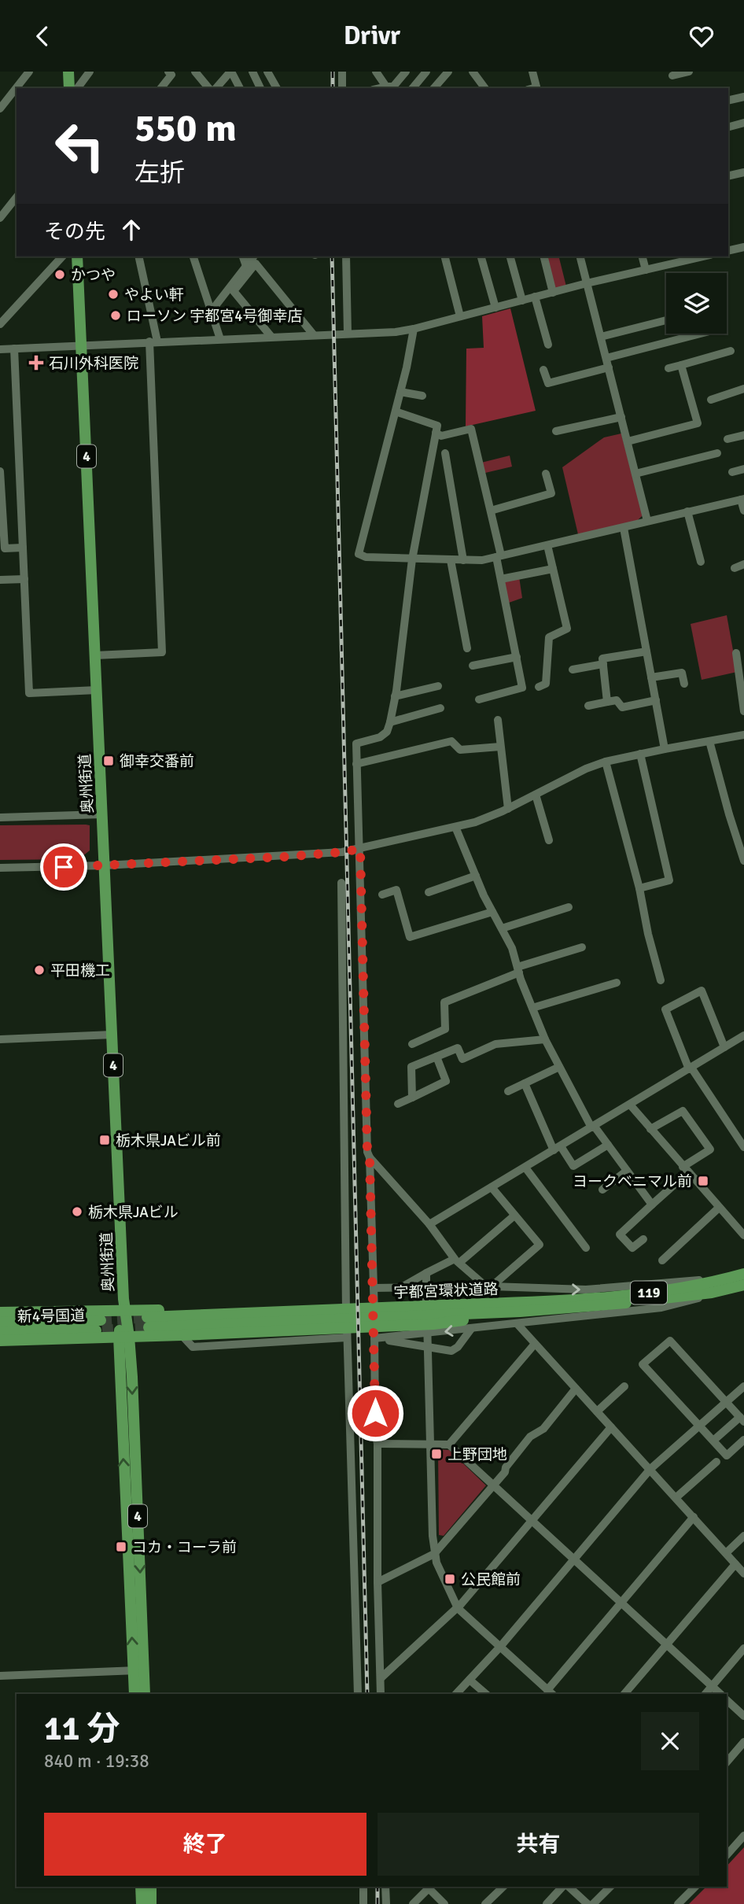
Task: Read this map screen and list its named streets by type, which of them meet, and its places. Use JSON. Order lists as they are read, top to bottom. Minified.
{"streets":{"highway":["4","奥州街道","宇都宮環状道路","119","新4号国道"]},"places":{"other":["かつや","やよい軒","ローソン 宇都宮4号御幸店","平田機工","栃木県JAビル"],"health":["石川外科医院"],"transit":["御幸交番前","栃木県JAビル前","ヨークベニマル前","上野団地","コカ・コーラ前","公民館前"]},"page":{"header":"Drivr","turn":["550 m","左折"],"then":"その先","heading":["11 分","840 m · 19:38"],"buttons":["終了","共有"]}}
